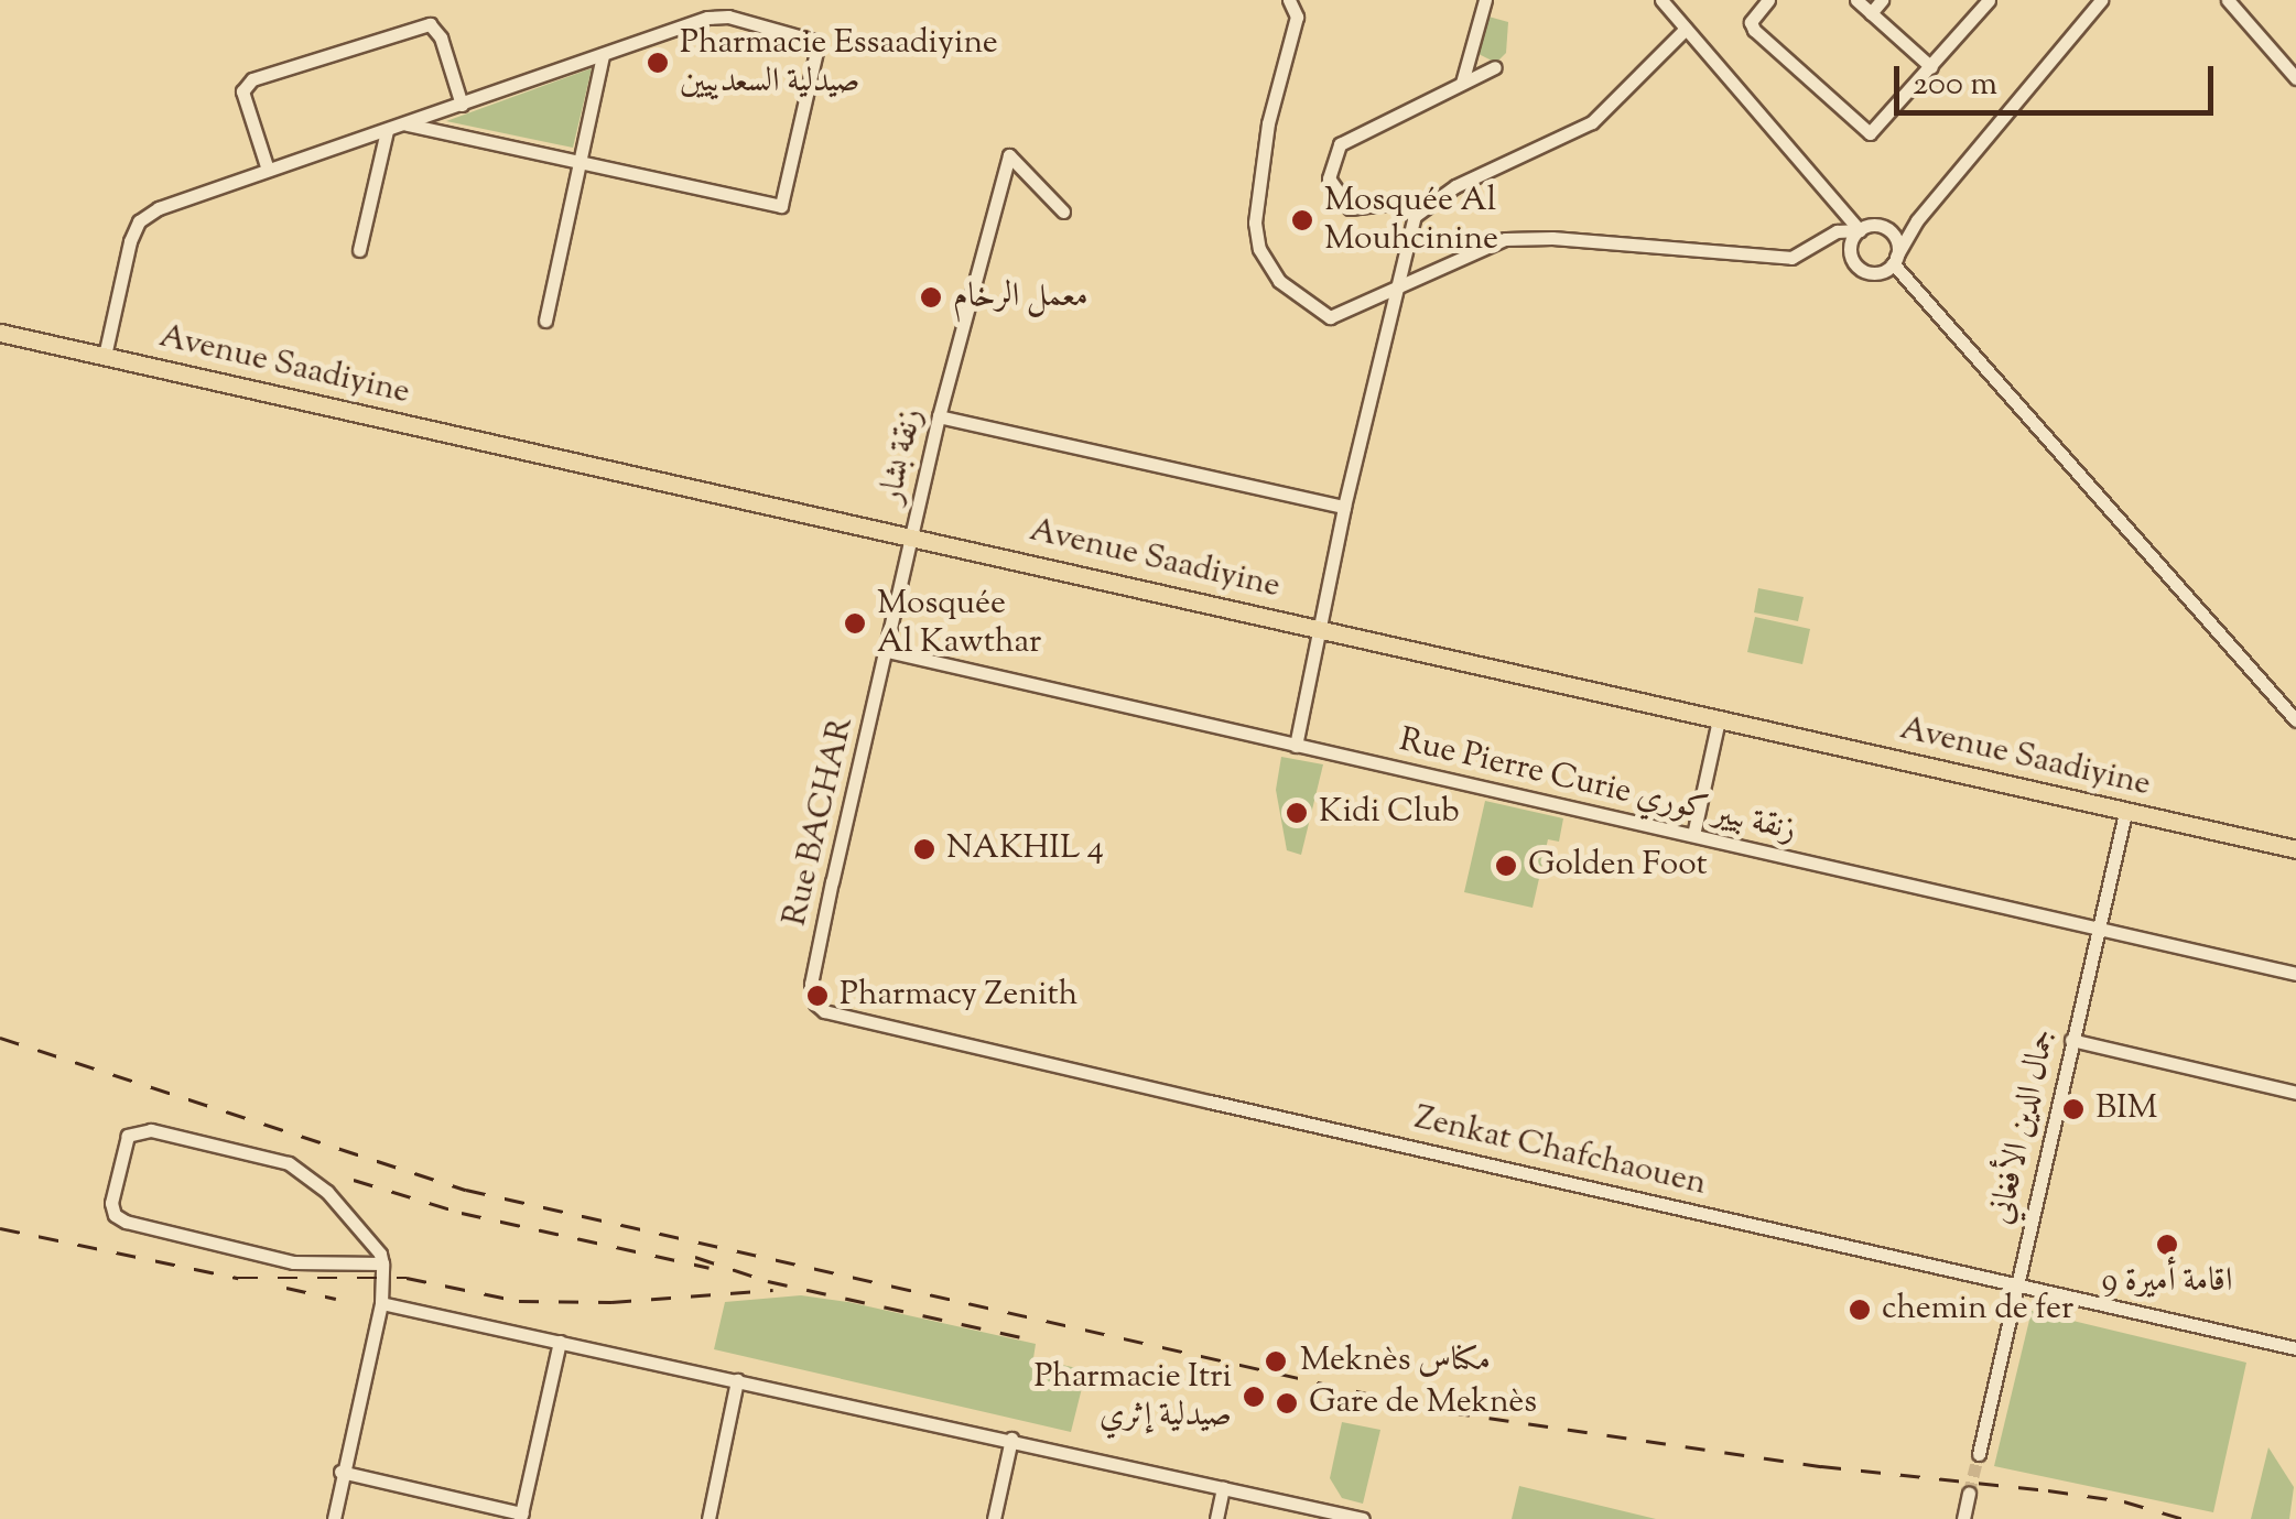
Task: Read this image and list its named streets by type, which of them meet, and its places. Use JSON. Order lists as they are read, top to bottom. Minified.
{"streets":{"main road":["Avenue Saadiyine"],"street":["زنقة بشار","Rue Pierre Curie زنقة بيير كوري","Rue BACHAR","جمال الدين الأفغاني","Zenkat Chafchaouen"]},"crossings":[["Avenue Saadiyine","زنقة بشار"],["Avenue Saadiyine","جمال الدين الأفغاني"],["زنقة بشار","Rue Pierre Curie زنقة بيير كوري"],["زنقة بشار","Rue BACHAR"],["Rue Pierre Curie زنقة بيير كوري","Rue BACHAR"],["Rue Pierre Curie زنقة بيير كوري","جمال الدين الأفغاني"],["Rue BACHAR","Zenkat Chafchaouen"],["جمال الدين الأفغاني","Zenkat Chafchaouen"]],"places":["Pharmacie Essaadiyine صيدلية السعدييين","Mosquée Al Mouhcinine","معمل الرخام","Mosquée Al Kawthar","Kidi Club","NAKHIL 4","Golden Foot","Pharmacy Zenith","BIM","اقامة أميرة 9","chemin de fer","Meknès مكناس","Pharmacie Itri صيدلية إثري","Gare de Meknès"],"scale_bar":"200 m"}
